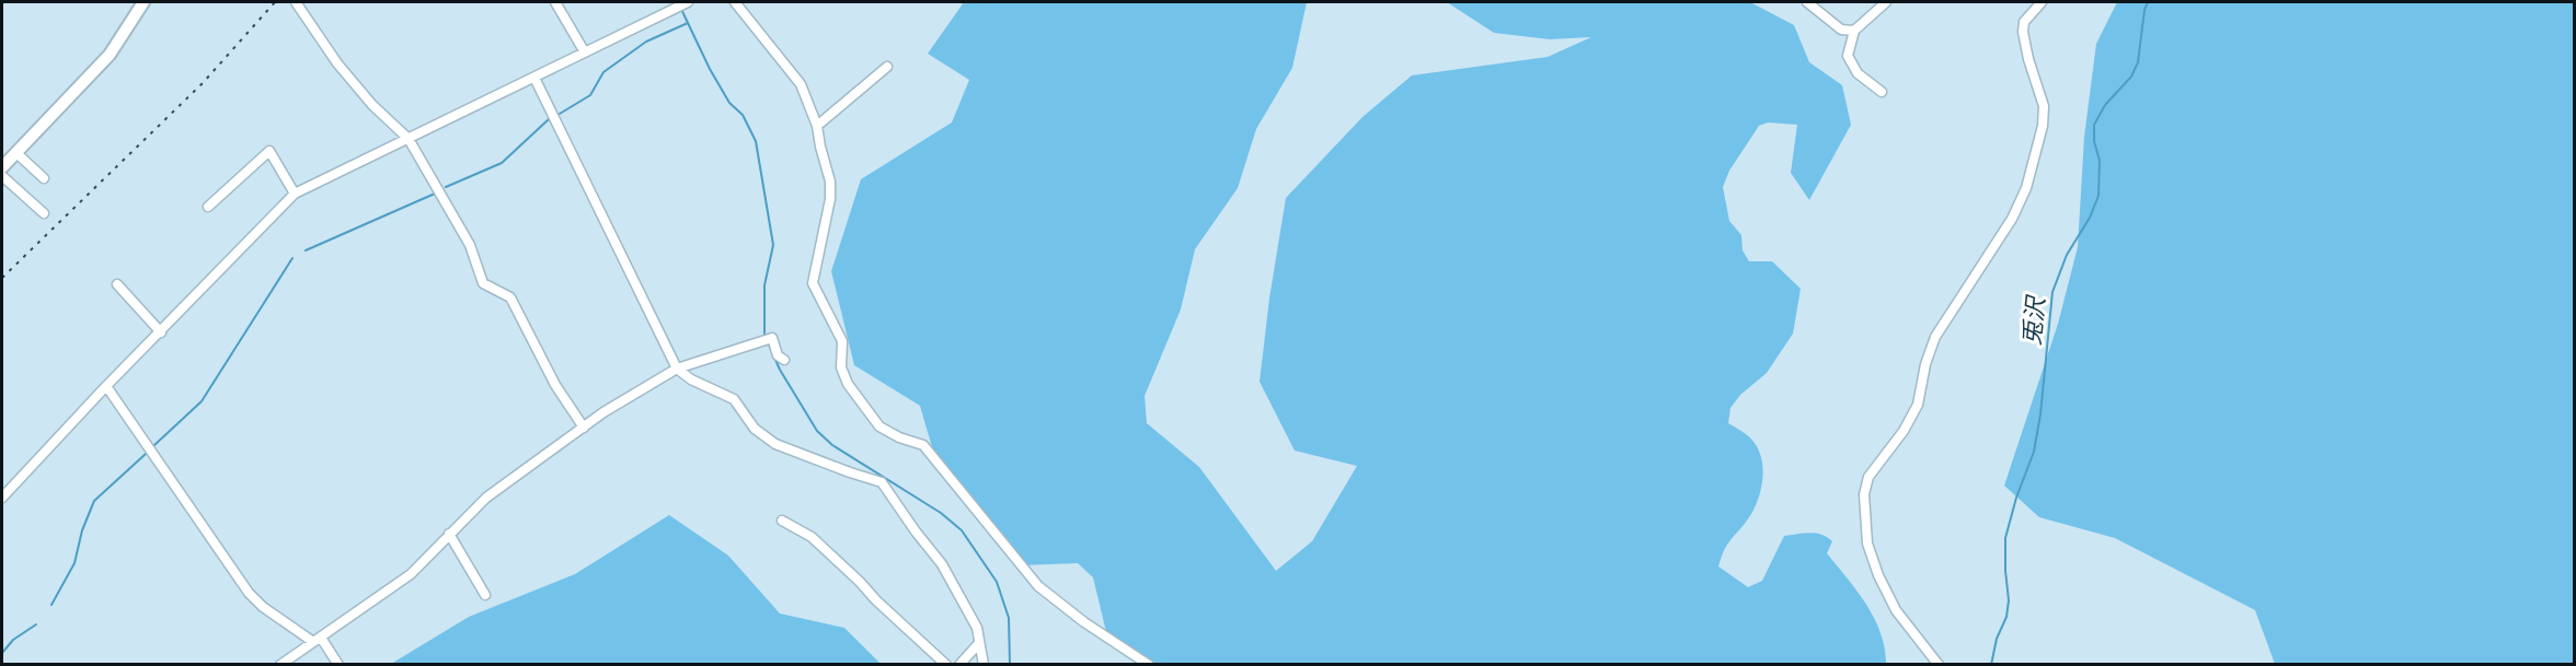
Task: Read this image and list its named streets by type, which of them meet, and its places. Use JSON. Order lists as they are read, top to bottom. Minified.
{"water":["兎沢"]}
